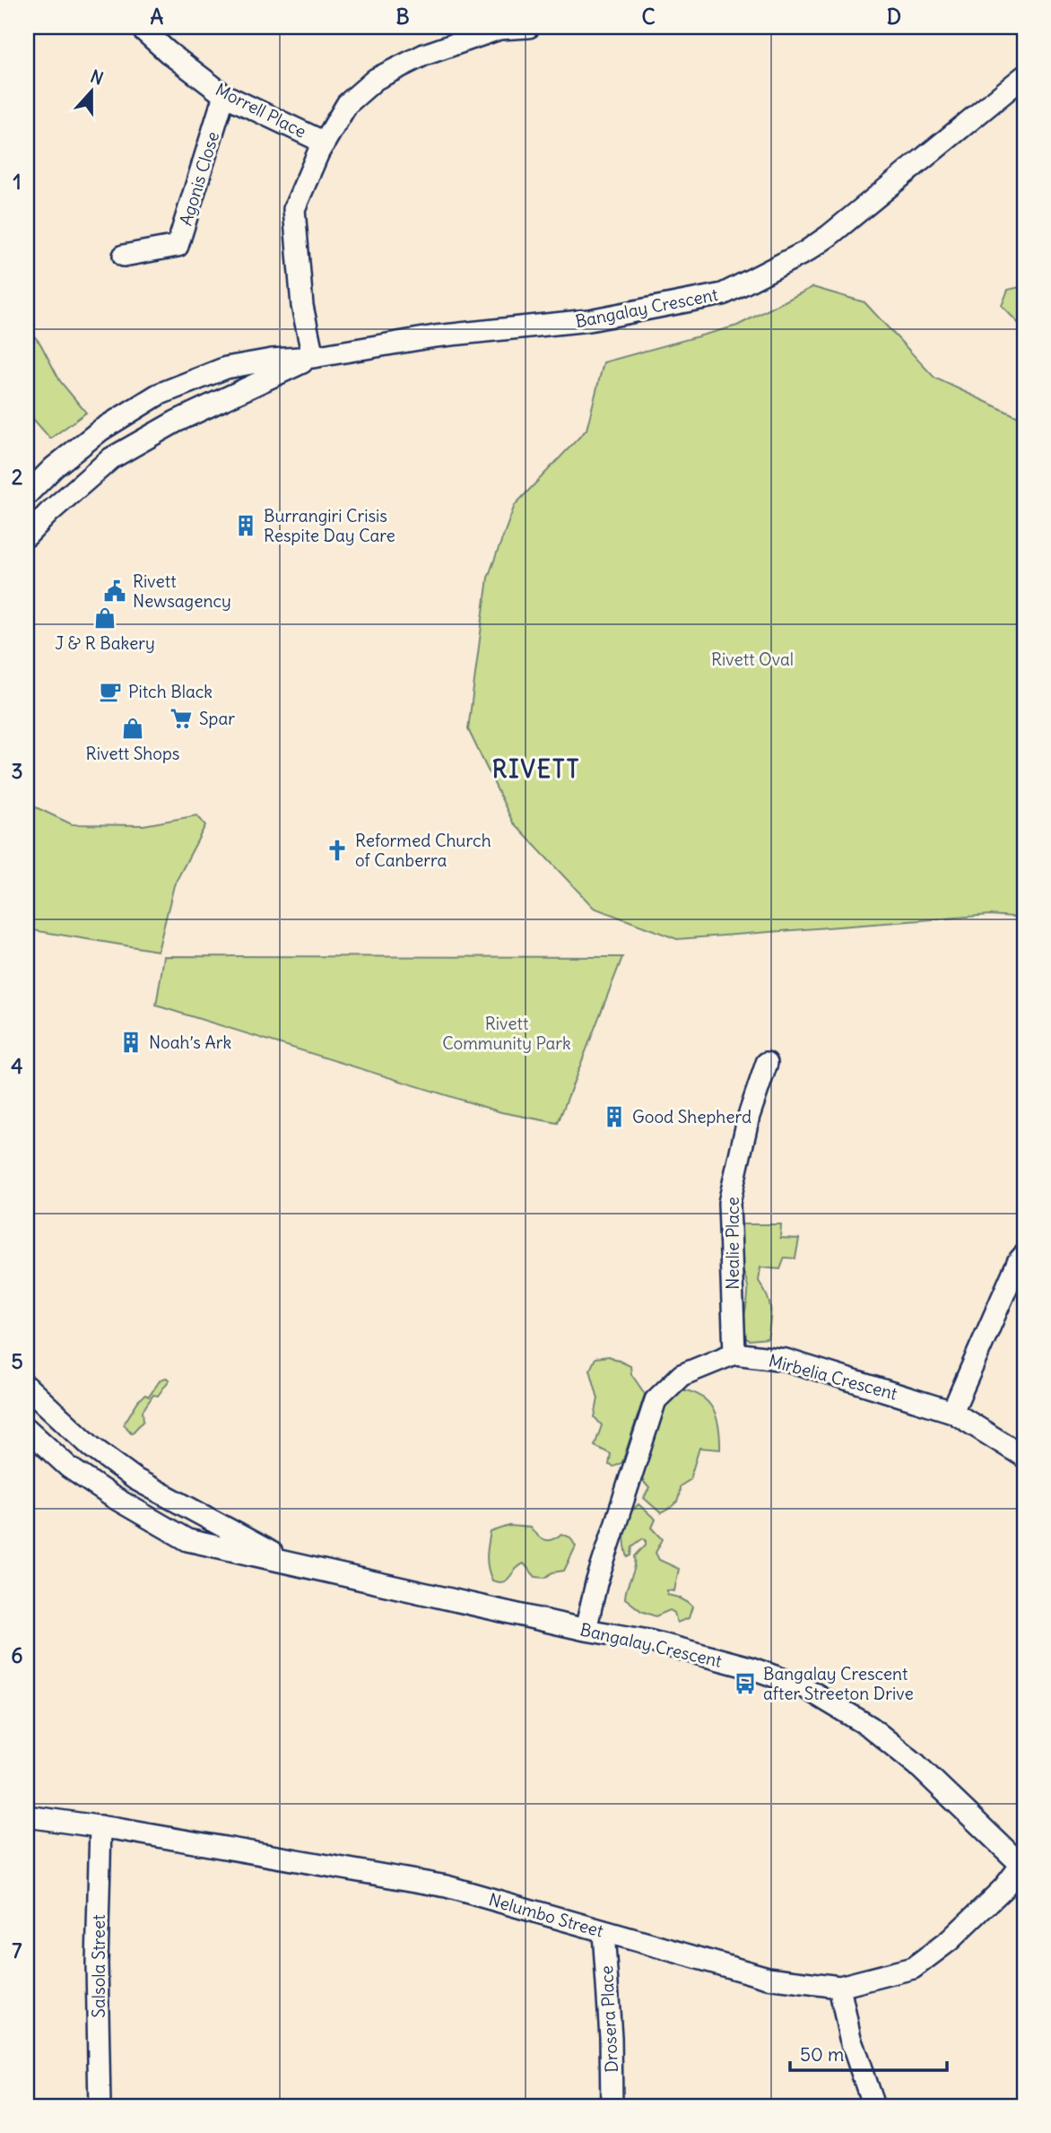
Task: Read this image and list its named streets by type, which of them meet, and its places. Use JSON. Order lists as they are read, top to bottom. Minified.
{"streets":{"street":["Morrell Place","Agonis Close","Bangalay Crescent","Nealie Place","Mirbelia Crescent","Nelumbo Street","Salsola Street","Drosera Place"]},"crossings":[["Morrell Place","Agonis Close"],["Bangalay Crescent","Mirbelia Crescent"],["Bangalay Crescent","Nelumbo Street"],["Nealie Place","Mirbelia Crescent"],["Nelumbo Street","Salsola Street"],["Nelumbo Street","Drosera Place"]],"districts":["RIVETT"],"parks":["Rivett Oval","Rivett Community Park"],"places":{"building":["Burrangiri Crisis Respite Day Care","Noah’s Ark","Good Shepherd"],"public building":["Rivett Newsagency"],"shop":["J & R Bakery","Rivett Shops"],"cafe":["Pitch Black"],"supermarket":["Spar"],"church":["Reformed Church of Canberra"],"bus stop":["Bangalay Crescent after Streeton Drive"]},"scale_bar":"50 m","north":"top","grid":{"columns":["A","B","C","D"],"rows":["1","2","3","4","5","6","7"]}}
